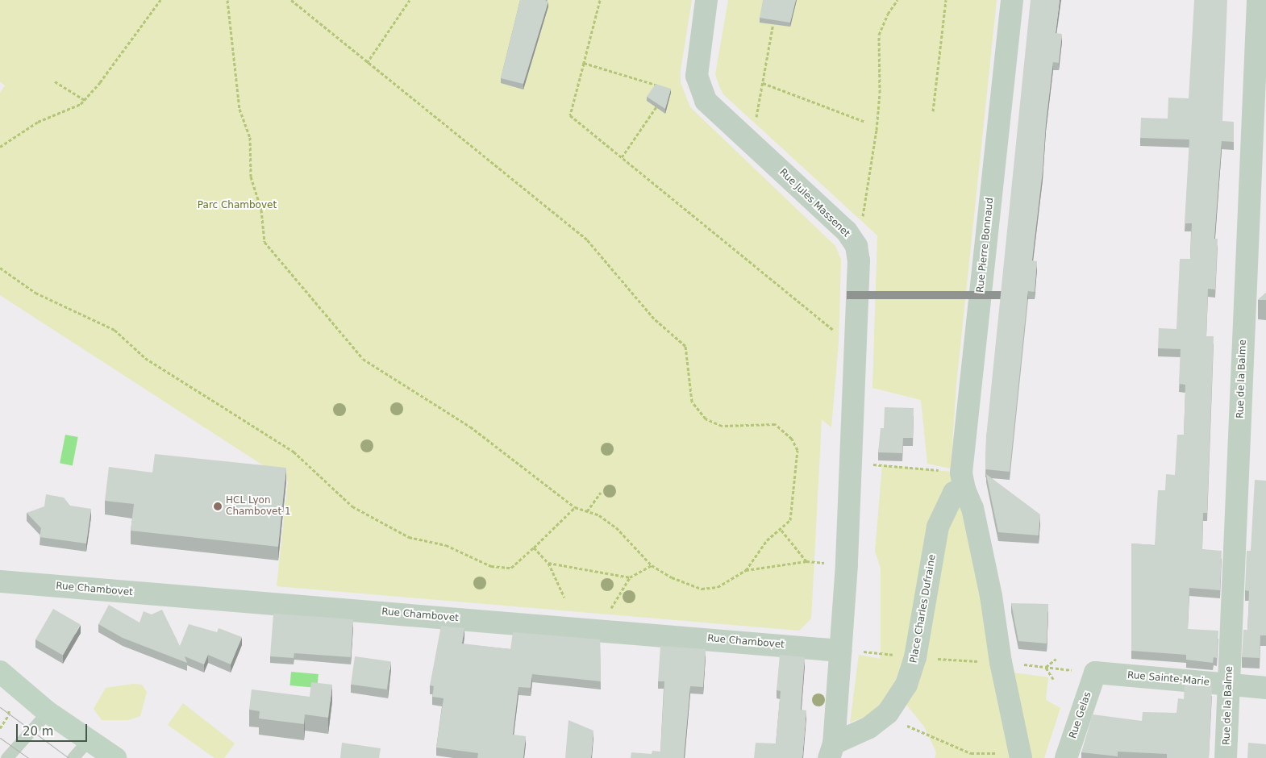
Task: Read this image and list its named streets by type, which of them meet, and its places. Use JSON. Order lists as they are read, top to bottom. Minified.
{"streets":{"street":["Rue Jules Massenet","Rue Pierre Bonnaud","Rue de la Balme","Rue Chambovet","Place Charles Dufraine","Rue Sainte-Marie","Rue Gelas"]},"crossings":[["Rue Jules Massenet","Place Charles Dufraine"],["Rue Pierre Bonnaud","Place Charles Dufraine"],["Rue de la Balme","Rue Sainte-Marie"],["Rue Chambovet","Place Charles Dufraine"],["Rue Sainte-Marie","Rue Gelas"]],"parks":["Parc Chambovet"],"places":["HCL Lyon Chambovet 1"],"scale_bar":"20 m"}
